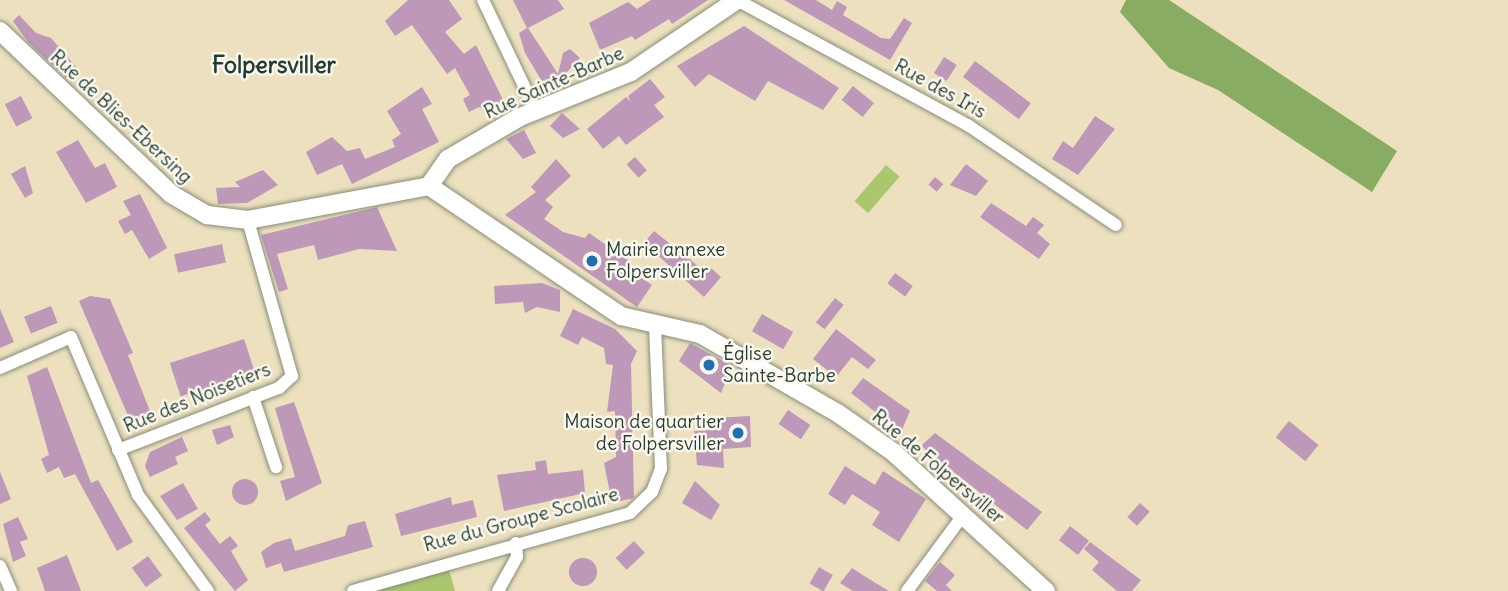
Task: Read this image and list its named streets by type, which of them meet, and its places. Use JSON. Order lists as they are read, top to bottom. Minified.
{"streets":{"street":["Rue Sainte-Barbe","Rue des Iris","Rue de Blies-Ebersing","Rue des Noisetiers","Rue de Folpersviller","Rue du Groupe Scolaire"]},"crossings":[["Rue Sainte-Barbe","Rue des Iris"],["Rue Sainte-Barbe","Rue de Blies-Ebersing"],["Rue Sainte-Barbe","Rue de Folpersviller"],["Rue de Blies-Ebersing","Rue des Noisetiers"],["Rue de Blies-Ebersing","Rue de Folpersviller"],["Rue de Folpersviller","Rue du Groupe Scolaire"]],"districts":["Folpersviller"],"places":["Mairie annexe Folpersviller","Église Sainte-Barbe","Maison de quartier de Folpersviller"]}
